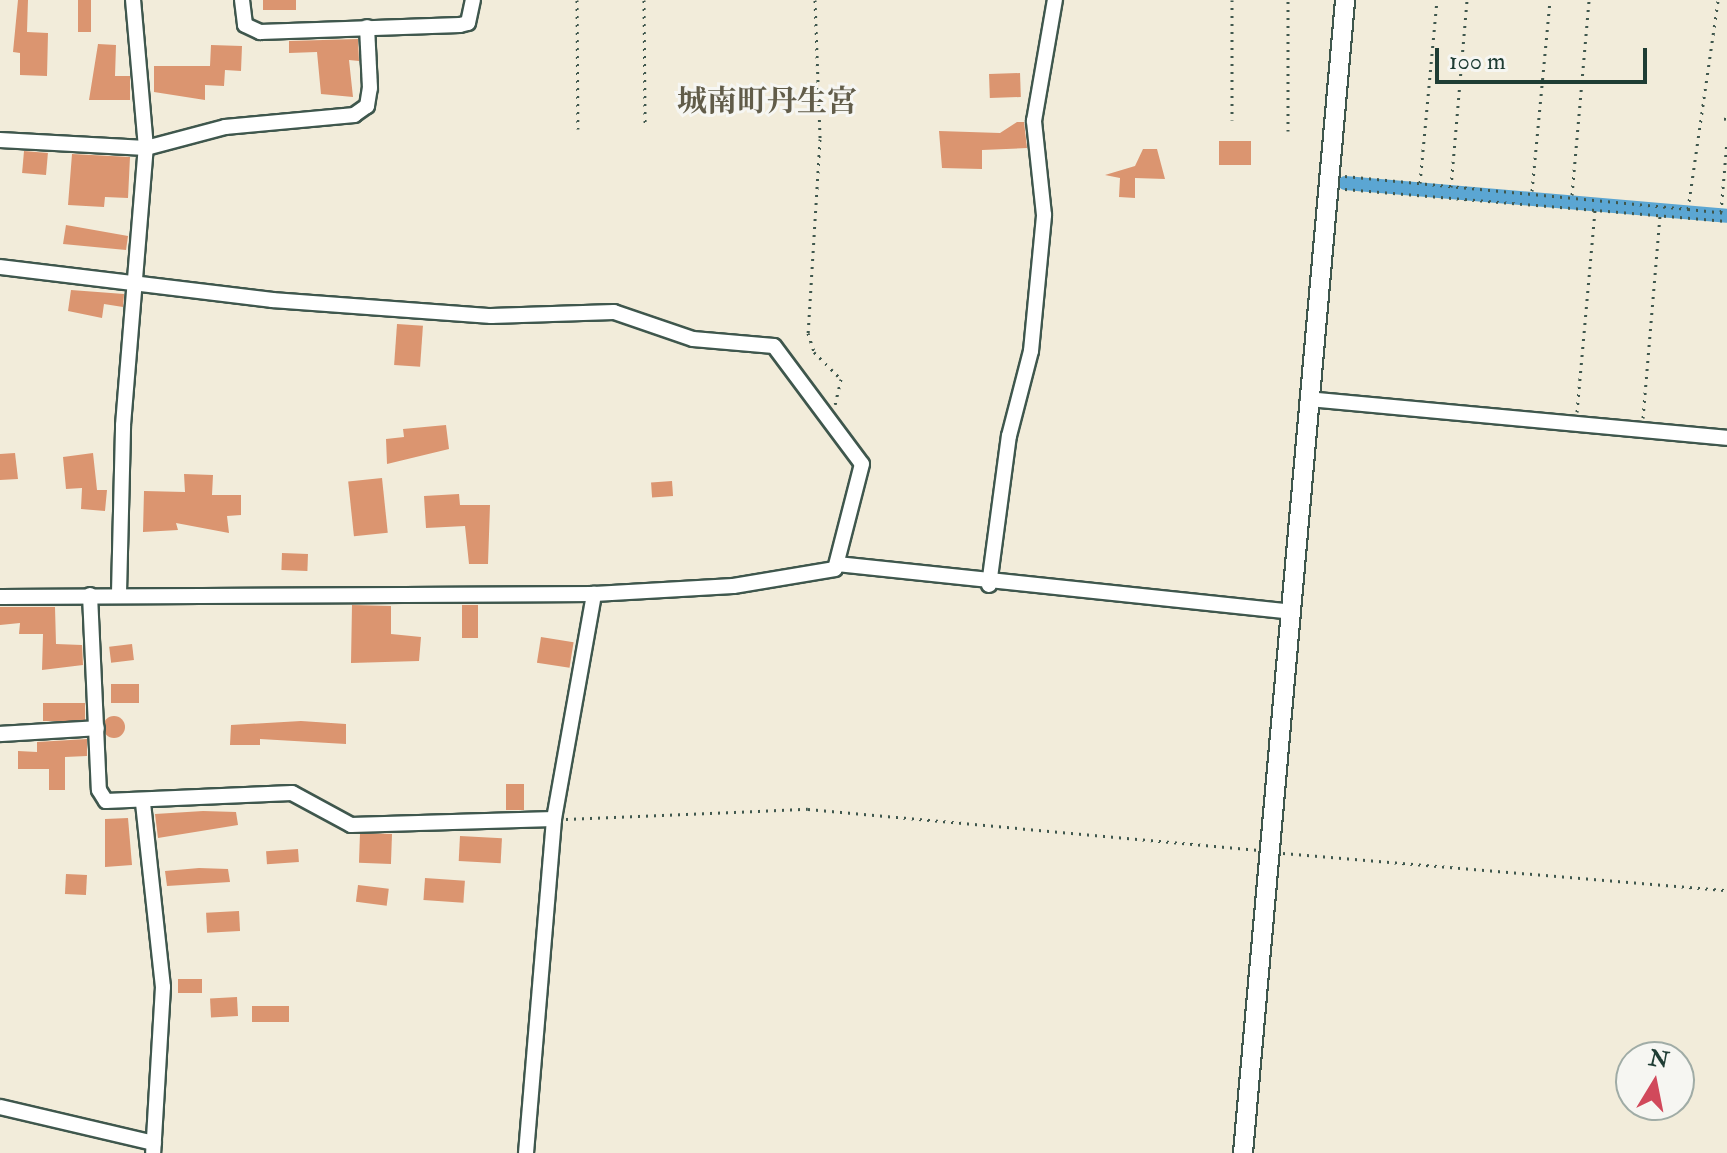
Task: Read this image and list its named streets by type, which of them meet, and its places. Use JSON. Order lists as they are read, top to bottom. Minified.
{"districts":["城南町丹生宮"],"scale_bar":"100 m","north":"top"}
